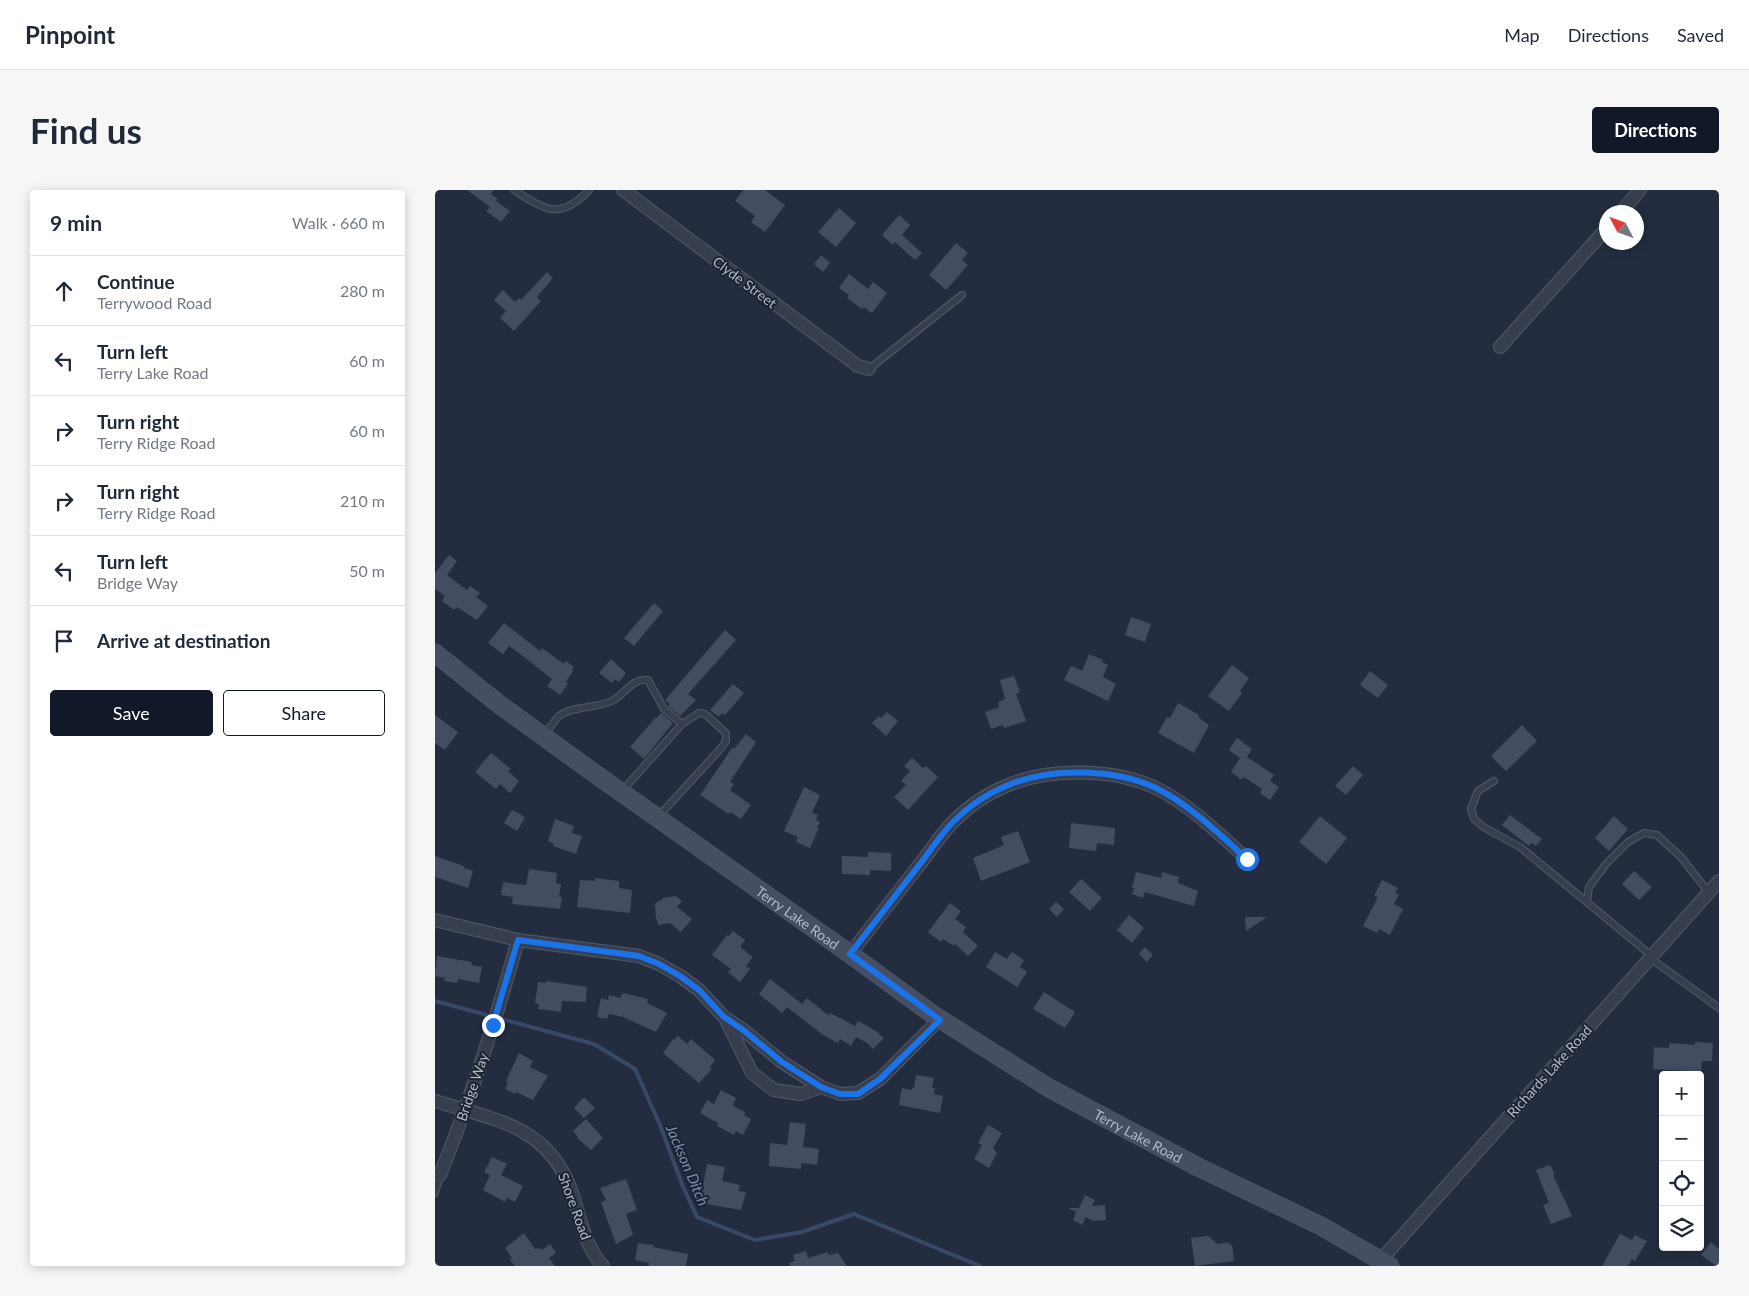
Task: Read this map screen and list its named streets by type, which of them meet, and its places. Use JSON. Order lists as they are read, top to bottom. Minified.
{"streets":{"main road":["Terry Lake Road"],"street":["Clyde Street","Richards Lake Road","Bridge Way","Shore Road"]},"crossings":[["Terry Lake Road","Richards Lake Road"],["Bridge Way","Shore Road"]],"water":["Jackson Ditch"],"north":"top left","page":{"header":"Pinpoint","nav":["Map","Directions","Saved"],"buttons":["Directions",["Save","Share"]],"title":"Find us","heading":["9 min","Walk · 660 m"],"list":[["Continue","Terrywood Road","280 m"],["Turn left","Terry Lake Road","60 m"],["Turn right","Terry Ridge Road","60 m"],["Turn right","Terry Ridge Road","210 m"],["Turn left","Bridge Way","50 m"],"Arrive at destination"],"map_buttons":["+","−"]}}
